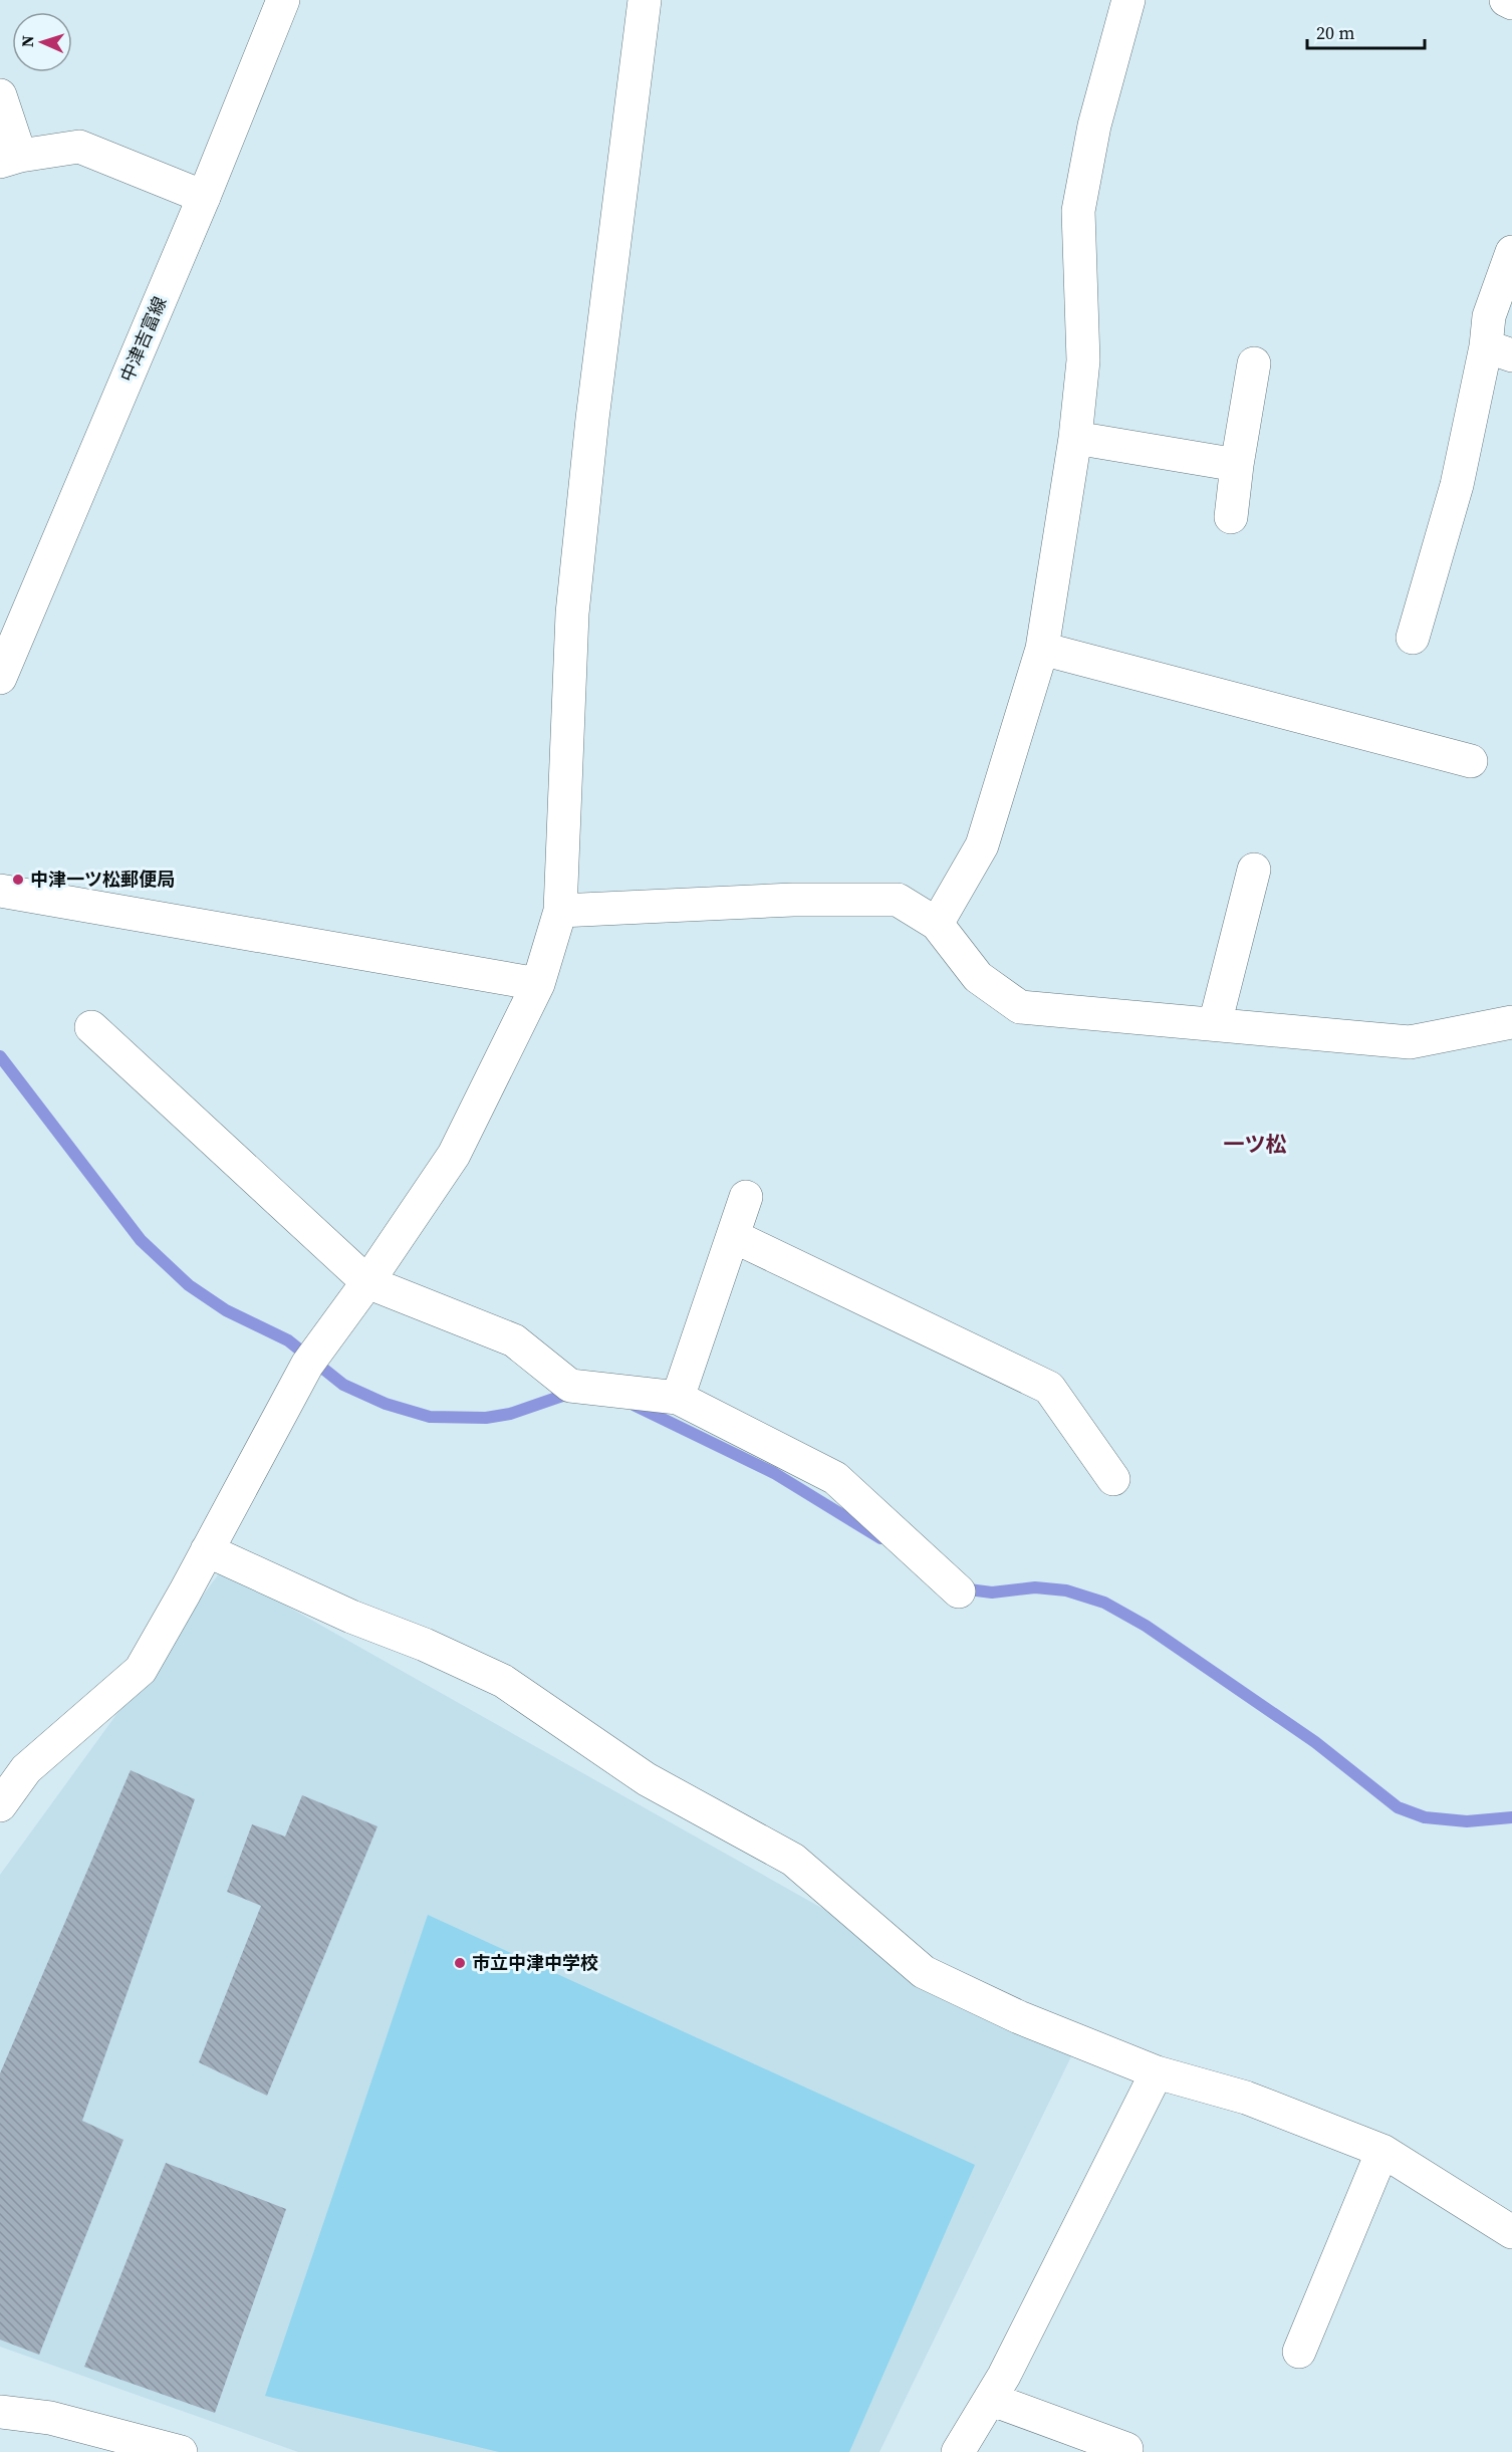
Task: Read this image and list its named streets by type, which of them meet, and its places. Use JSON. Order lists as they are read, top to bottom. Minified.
{"streets":{"street":["中津吉富線"]},"districts":["一ツ松"],"places":["中津一ツ松郵便局","市立中津中学校"],"scale_bar":"20 m","north":"left"}
